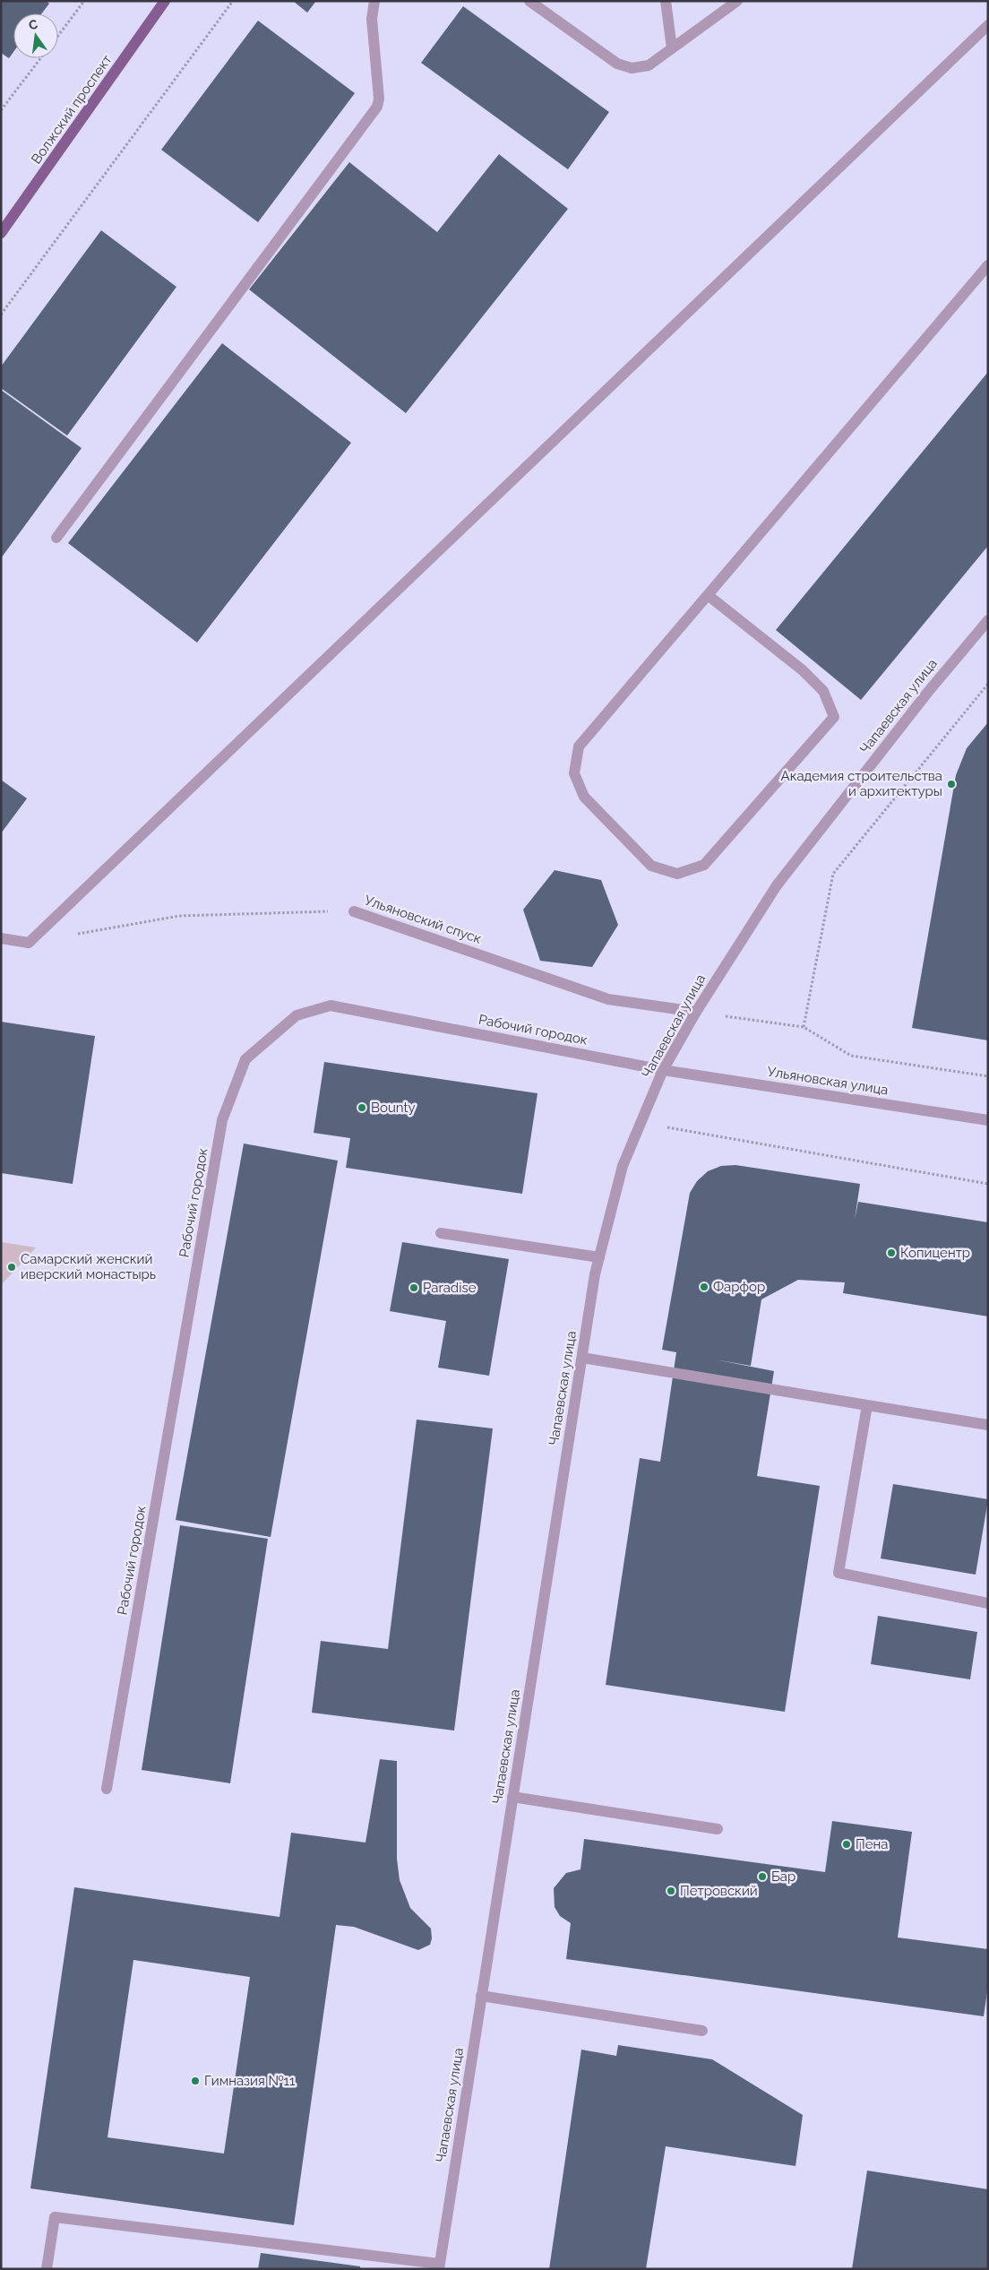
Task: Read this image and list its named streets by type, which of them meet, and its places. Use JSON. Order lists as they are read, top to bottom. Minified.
{"streets":{"main road":["Волжский проспект"],"street":["Чапаевская улица","Ульяновский спуск","Рабочий городок","Ульяновская улица"]},"crossings":[["Чапаевская улица","Ульяновский спуск"],["Чапаевская улица","Рабочий городок"],["Чапаевская улица","Ульяновская улица"],["Рабочий городок","Ульяновская улица"]],"places":["Академия строительства и архитектуры","Bounty","Копицентр","Самарский женский иверский монастырь","Фарфор","Paradise","Пена","Бар","Петровский","Гимназия №11"],"north":"top"}
